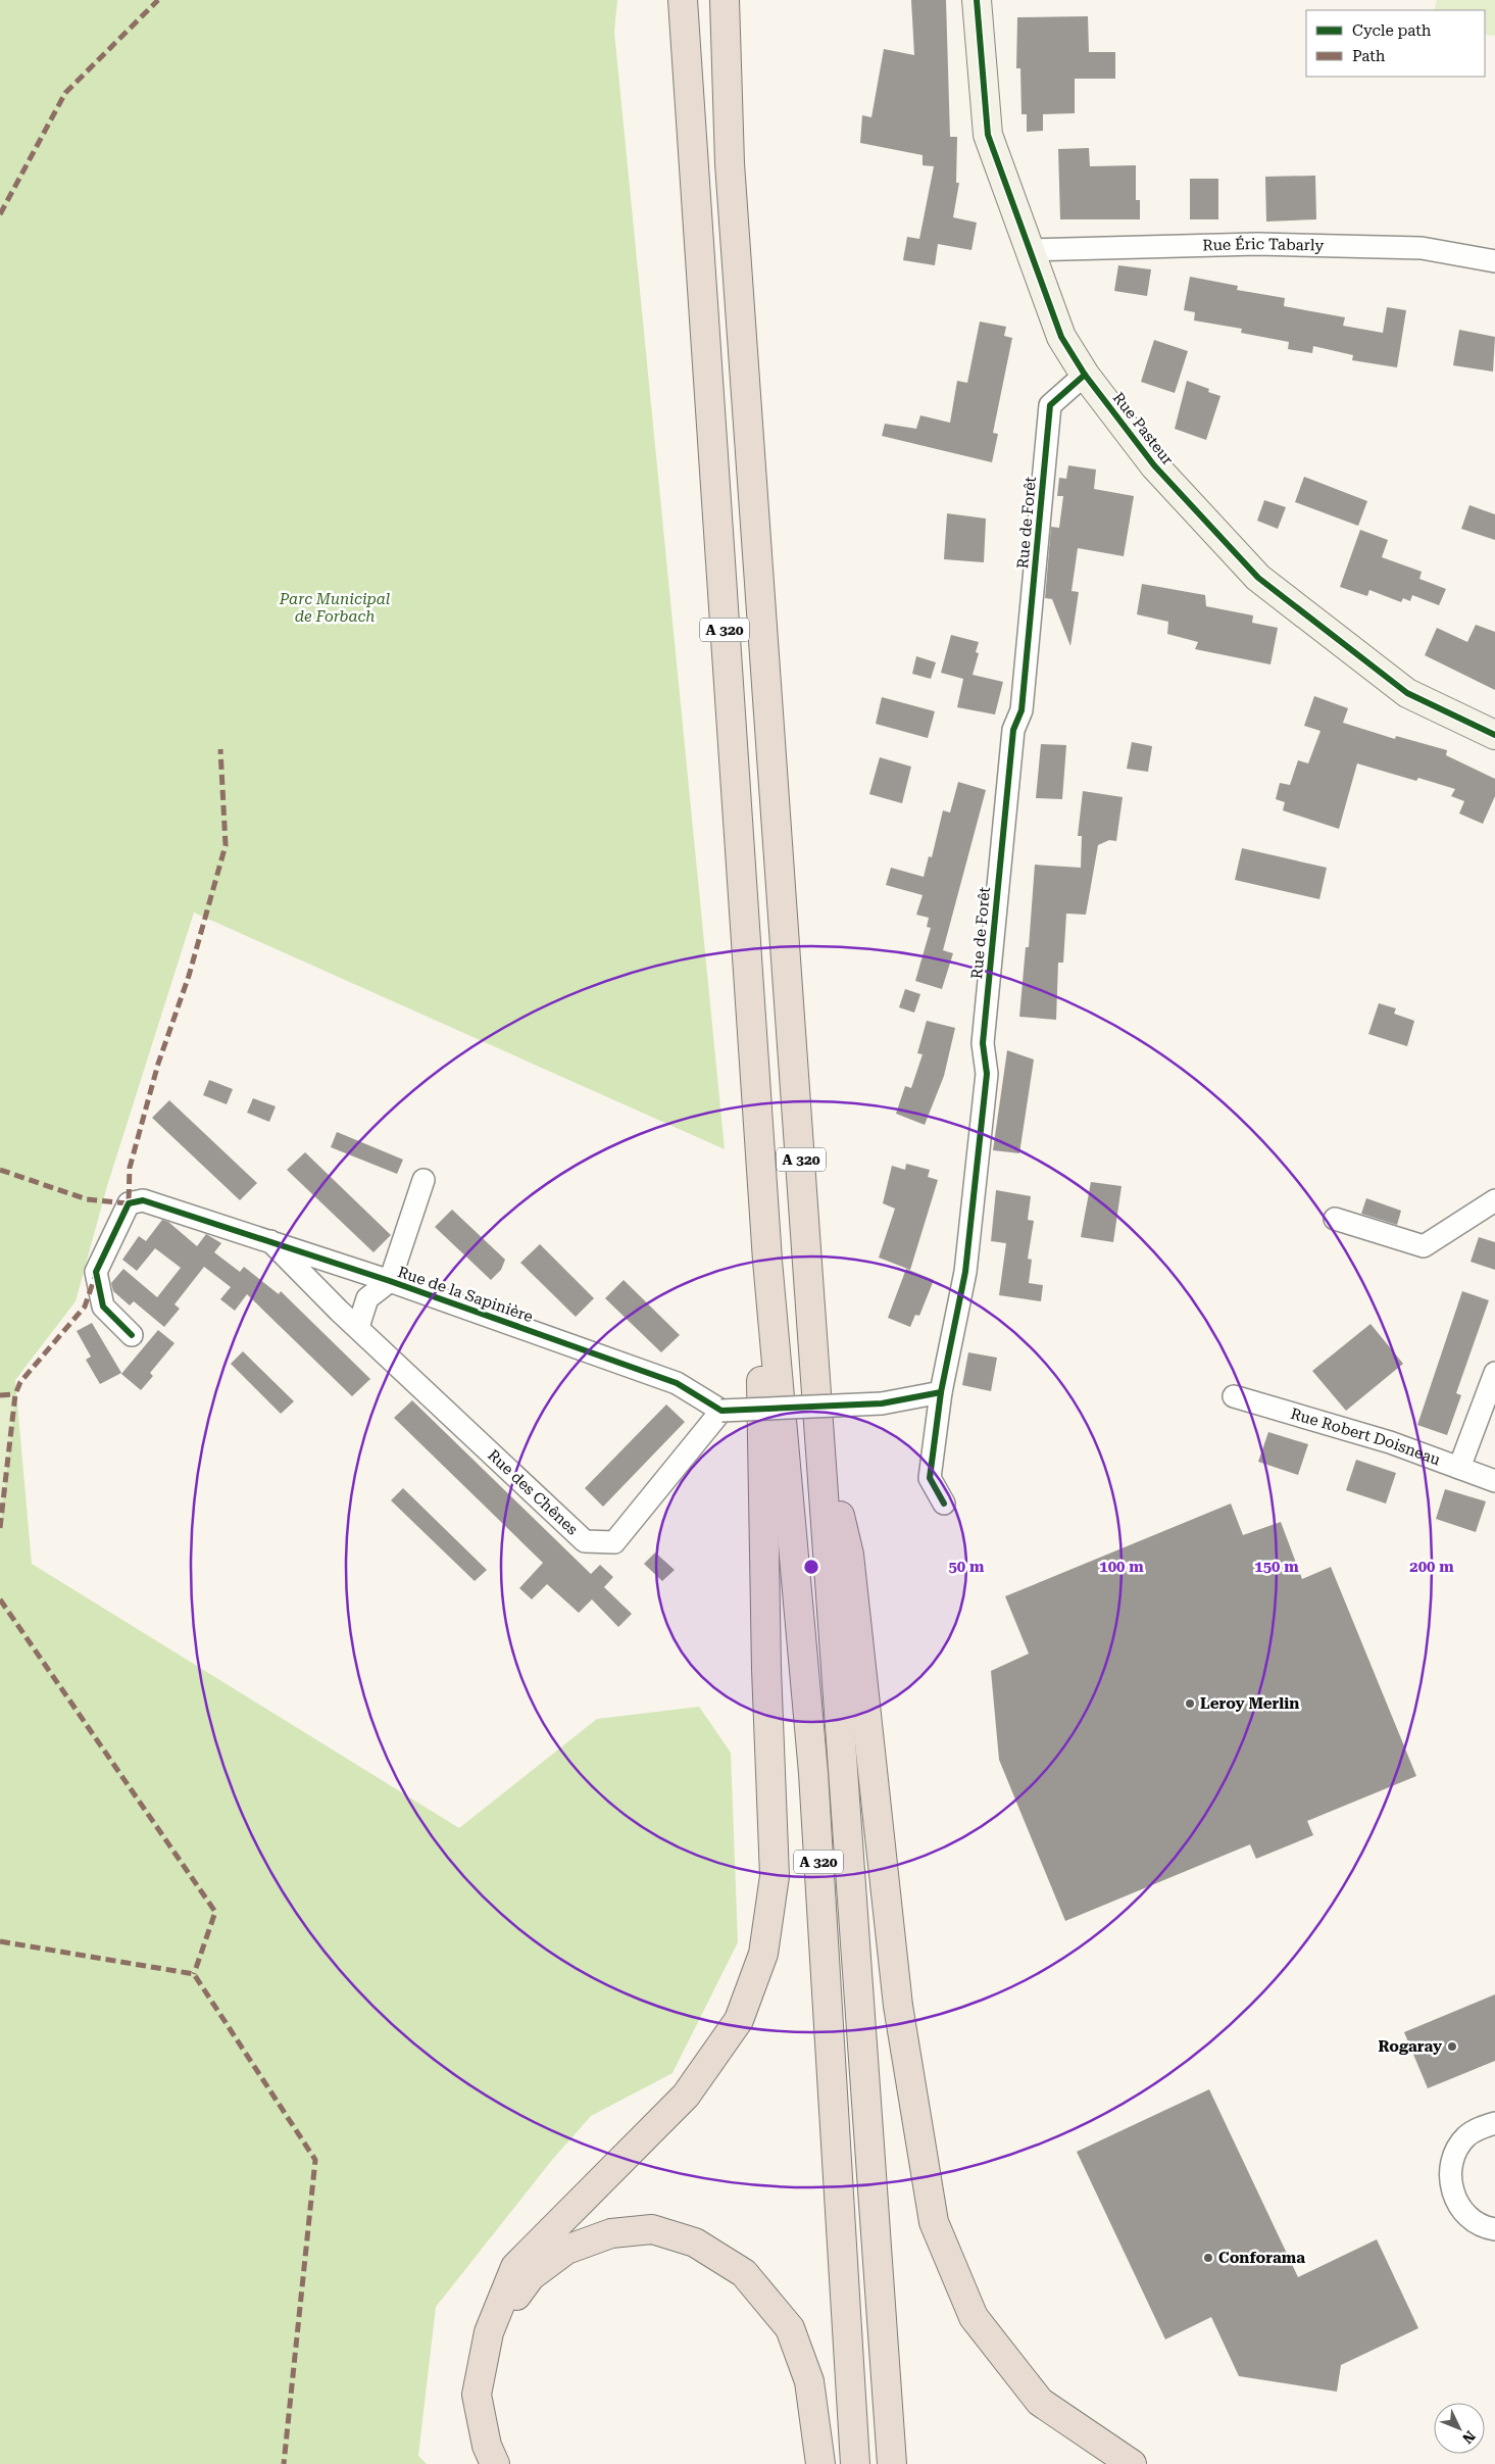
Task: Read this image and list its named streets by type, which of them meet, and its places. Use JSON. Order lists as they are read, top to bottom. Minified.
{"streets":{"highway":["A 320"],"main road":["Rue Pasteur"],"street":["Rue Éric Tabarly","Rue de Forêt","Rue de la Sapinière","Rue Robert Doisneau","Rue des Chênes"]},"crossings":[["Rue Éric Tabarly","Rue Pasteur"],["Rue Pasteur","Rue de Forêt"],["Rue de la Sapinière","Rue des Chênes"]],"parks":["Parc Municipal de Forbach"],"places":["Leroy Merlin","Rogaray","Conforama"],"legend":["Cycle path","Path"],"north":"bottom right","rings":["50 m","100 m","150 m","200 m"]}
